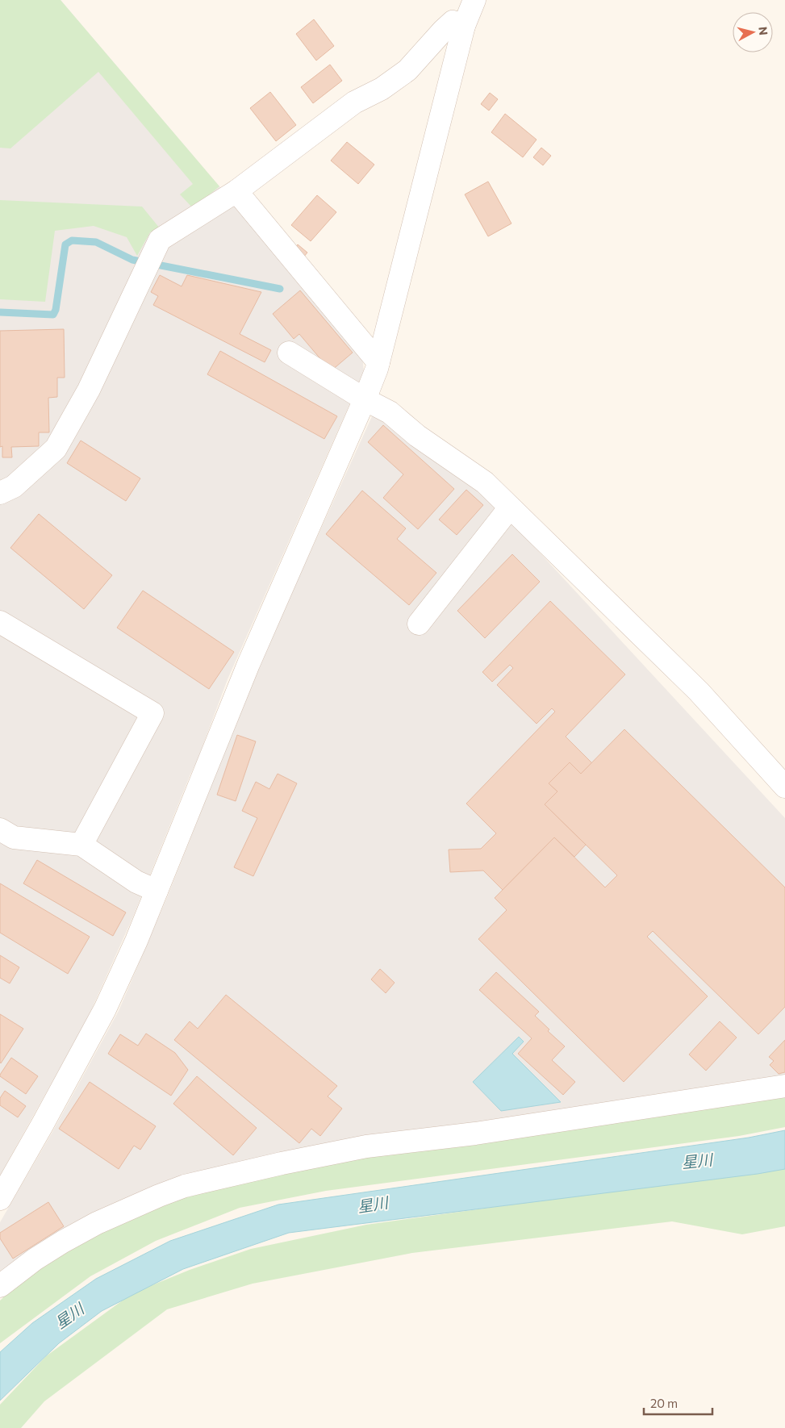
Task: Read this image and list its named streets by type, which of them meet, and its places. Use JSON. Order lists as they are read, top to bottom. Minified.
{"water":["星川"],"scale_bar":"20 m","north":"right"}
